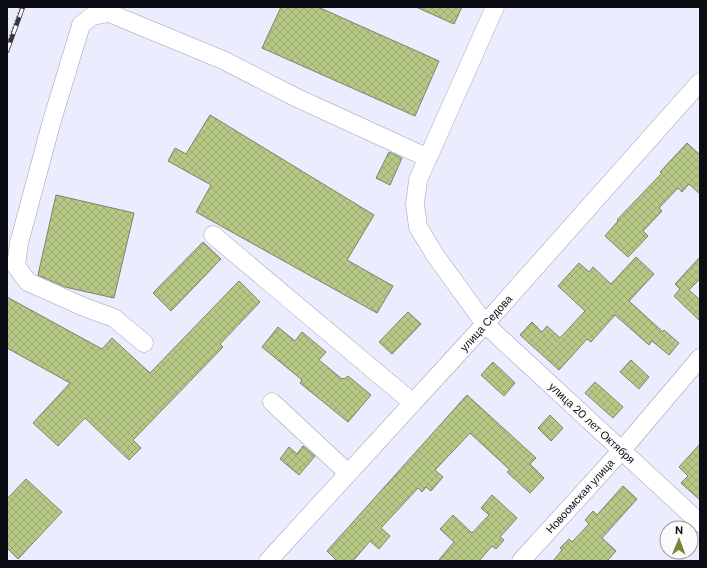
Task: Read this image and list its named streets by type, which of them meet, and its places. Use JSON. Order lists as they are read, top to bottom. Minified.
{"streets":{"street":["улица Седова","улица 20 лет Октября","Новоомская улица"]},"crossings":[["улица Седова","улица 20 лет Октября"],["улица 20 лет Октября","Новоомская улица"]],"north":"top"}
